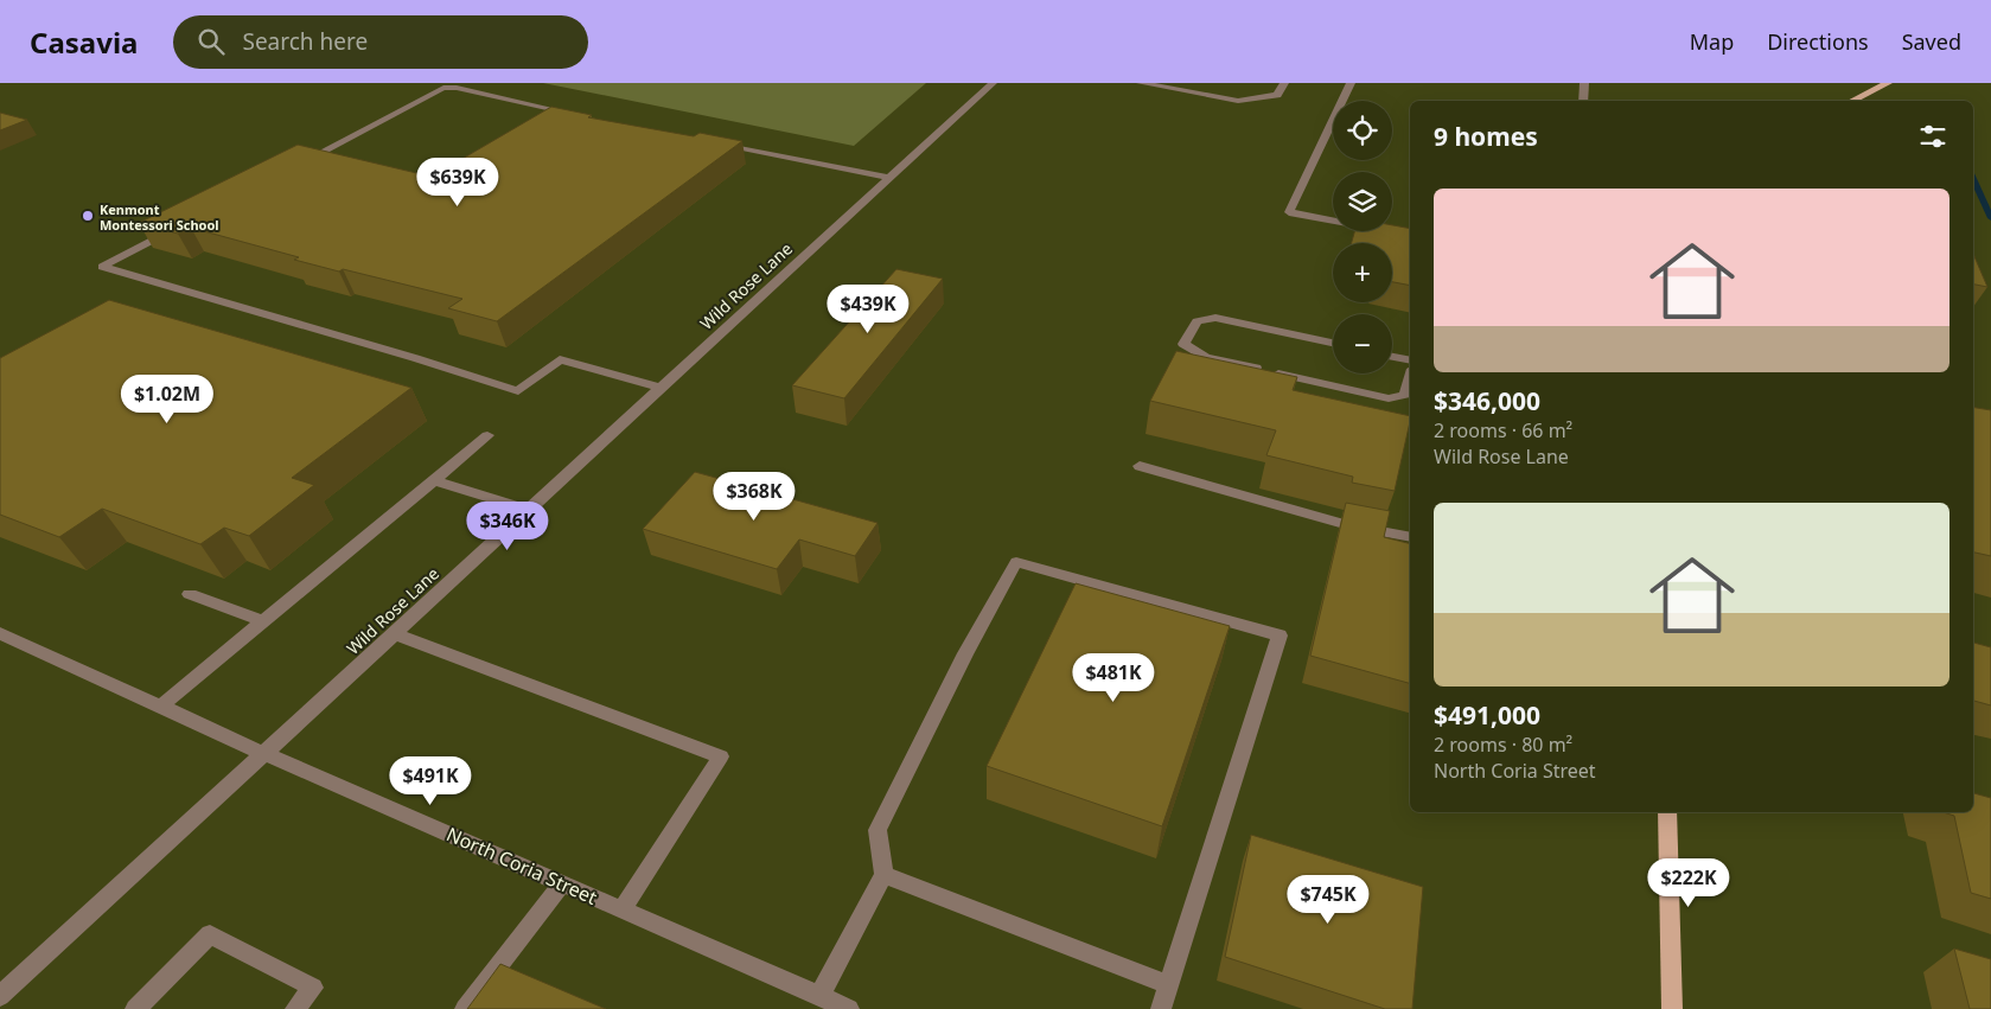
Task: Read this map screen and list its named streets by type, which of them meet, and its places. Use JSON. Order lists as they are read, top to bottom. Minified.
{"streets":{"street":["Wild Rose Lane","North Coria Street"]},"crossings":[["Wild Rose Lane","North Coria Street"]],"places":["Kenmont Montessori School"],"page":{"header":"Casavia","search":"Search here","nav":["Map","Directions","Saved"],"map_buttons":["+","−"],"heading":"9 homes","price":["$639K","$439K","$1.02M","$368K","$346K","$481K","$491K","$222K","$745K"],"list":[{"name":"$346,000","note":"2 rooms · 66 m² · Wild Rose Lane"},{"name":"$491,000","note":"2 rooms · 80 m² · North Coria Street"}]}}
